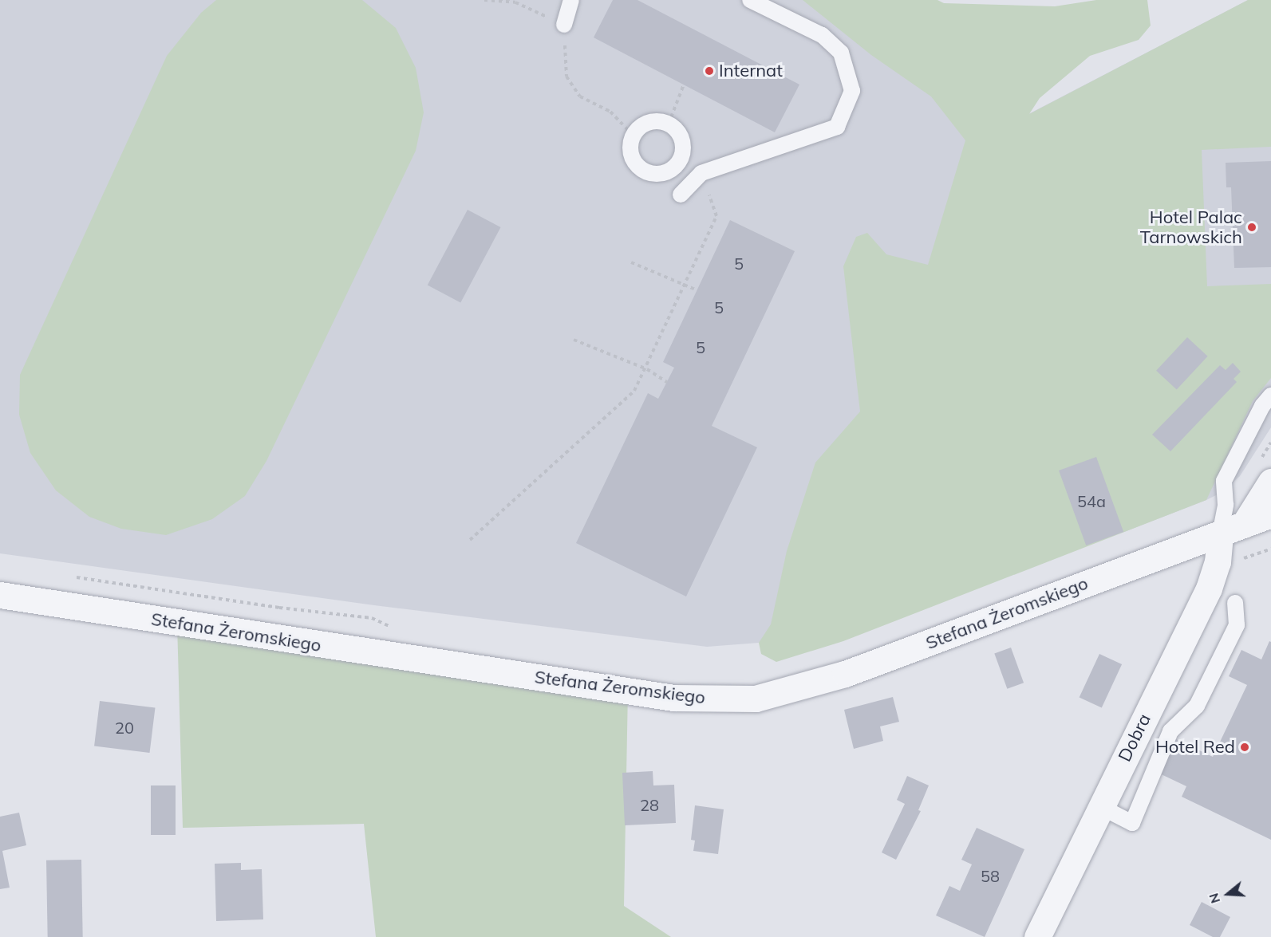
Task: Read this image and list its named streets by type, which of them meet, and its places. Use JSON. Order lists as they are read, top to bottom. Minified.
{"streets":{"street":["Stefana Żeromskiego","Dobra"]},"crossings":[["Stefana Żeromskiego","Dobra"]],"places":["Internat","Hotel Palac Tarnowskich","Hotel Red"],"house_numbers":["5","5","5","54a","20","28","58"],"north":"left"}
